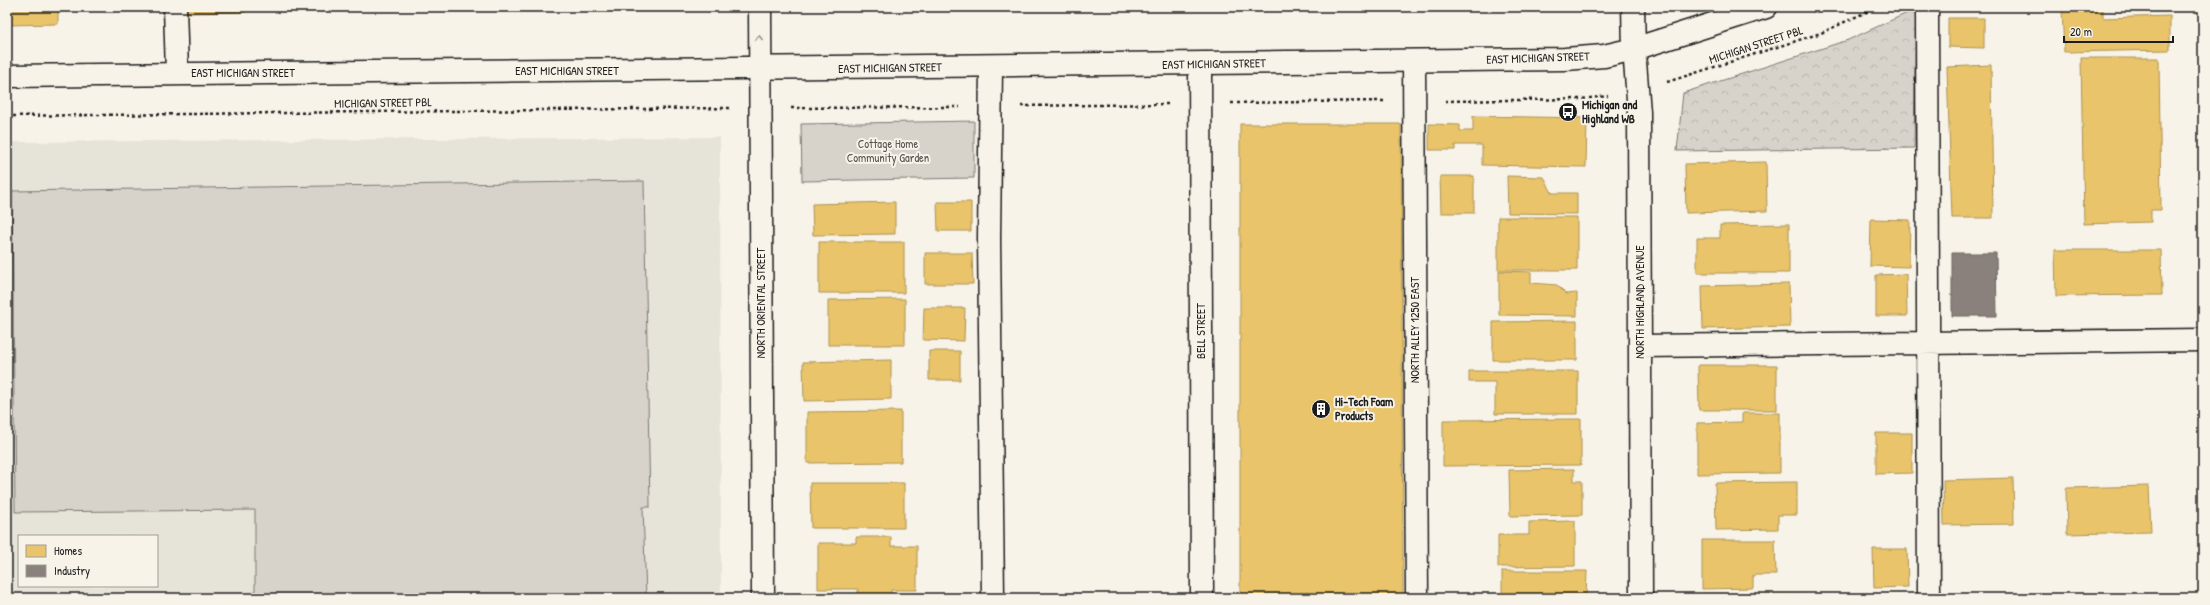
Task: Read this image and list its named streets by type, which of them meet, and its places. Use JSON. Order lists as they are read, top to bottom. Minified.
{"streets":{"main road":["EAST MICHIGAN STREET","NORTH HIGHLAND AVENUE","NORTH ORIENTAL STREET","NORTH ALLEY 1250 EAST","BELL STREET"],"path":["MICHIGAN STREET PBL"]},"crossings":[["MICHIGAN STREET PBL","NORTH HIGHLAND AVENUE"],["MICHIGAN STREET PBL","NORTH ORIENTAL STREET"],["EAST MICHIGAN STREET","NORTH HIGHLAND AVENUE"],["EAST MICHIGAN STREET","NORTH ORIENTAL STREET"],["EAST MICHIGAN STREET","NORTH ALLEY 1250 EAST"],["EAST MICHIGAN STREET","BELL STREET"]],"parks":["Cottage Home Community Garden"],"places":{"bus stop":["Michigan and Highland WB"],"building":["Hi-Tech Foam Products"]},"legend":["Homes","Industry"],"scale_bar":"20 m"}
